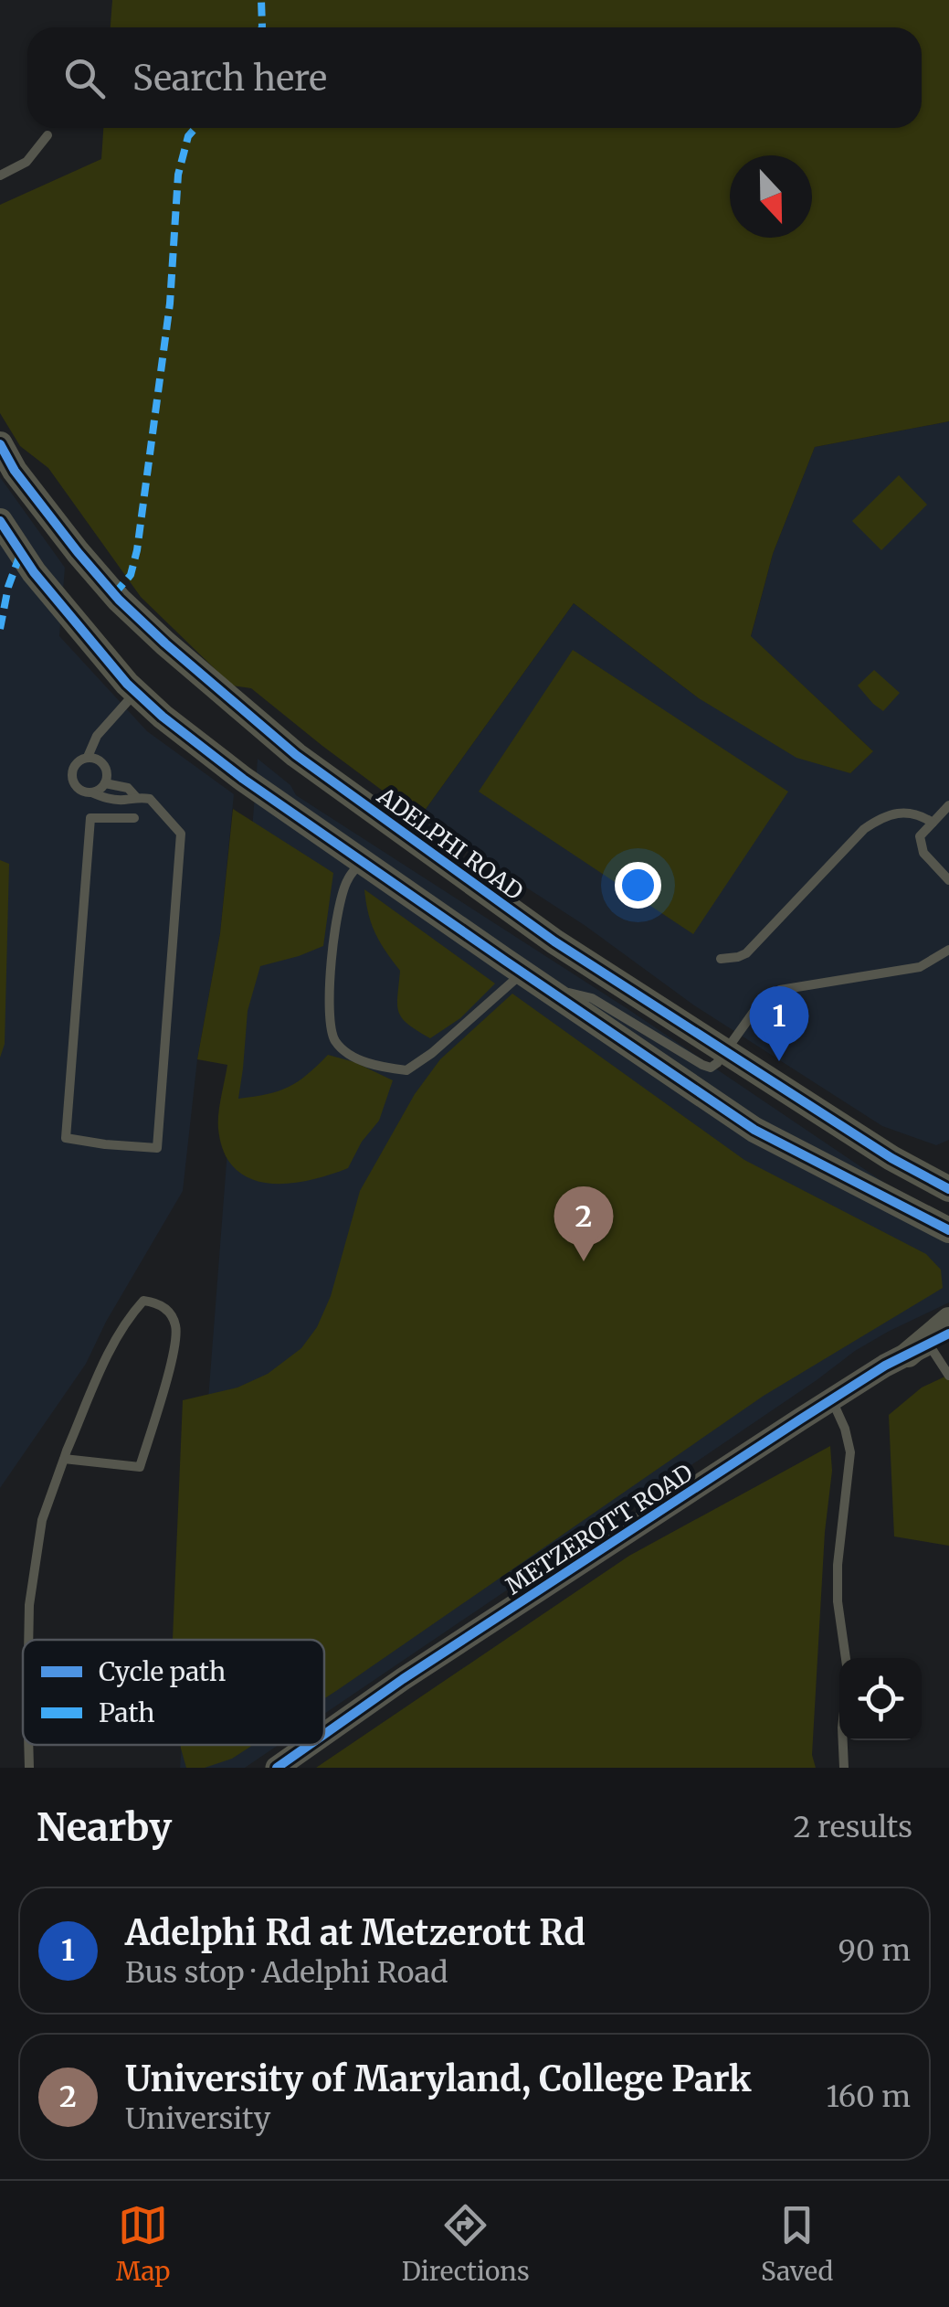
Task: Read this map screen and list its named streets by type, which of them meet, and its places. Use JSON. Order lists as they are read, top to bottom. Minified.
{"streets":{"main road":["ADELPHI ROAD"],"street":["METZEROTT ROAD"]},"legend":["Cycle path","Path"],"north":"bottom","page":{"search":"Search here","pins":["1","2"],"heading":["Nearby","2 results"],"list":[{"mark":"1","name":"Adelphi Rd at Metzerott Rd","note":"Bus stop · Adelphi Road","value":"90 m"},{"mark":"2","name":"University of Maryland, College Park","note":"University","value":"160 m"}],"nav":["Map","Directions","Saved"]}}
